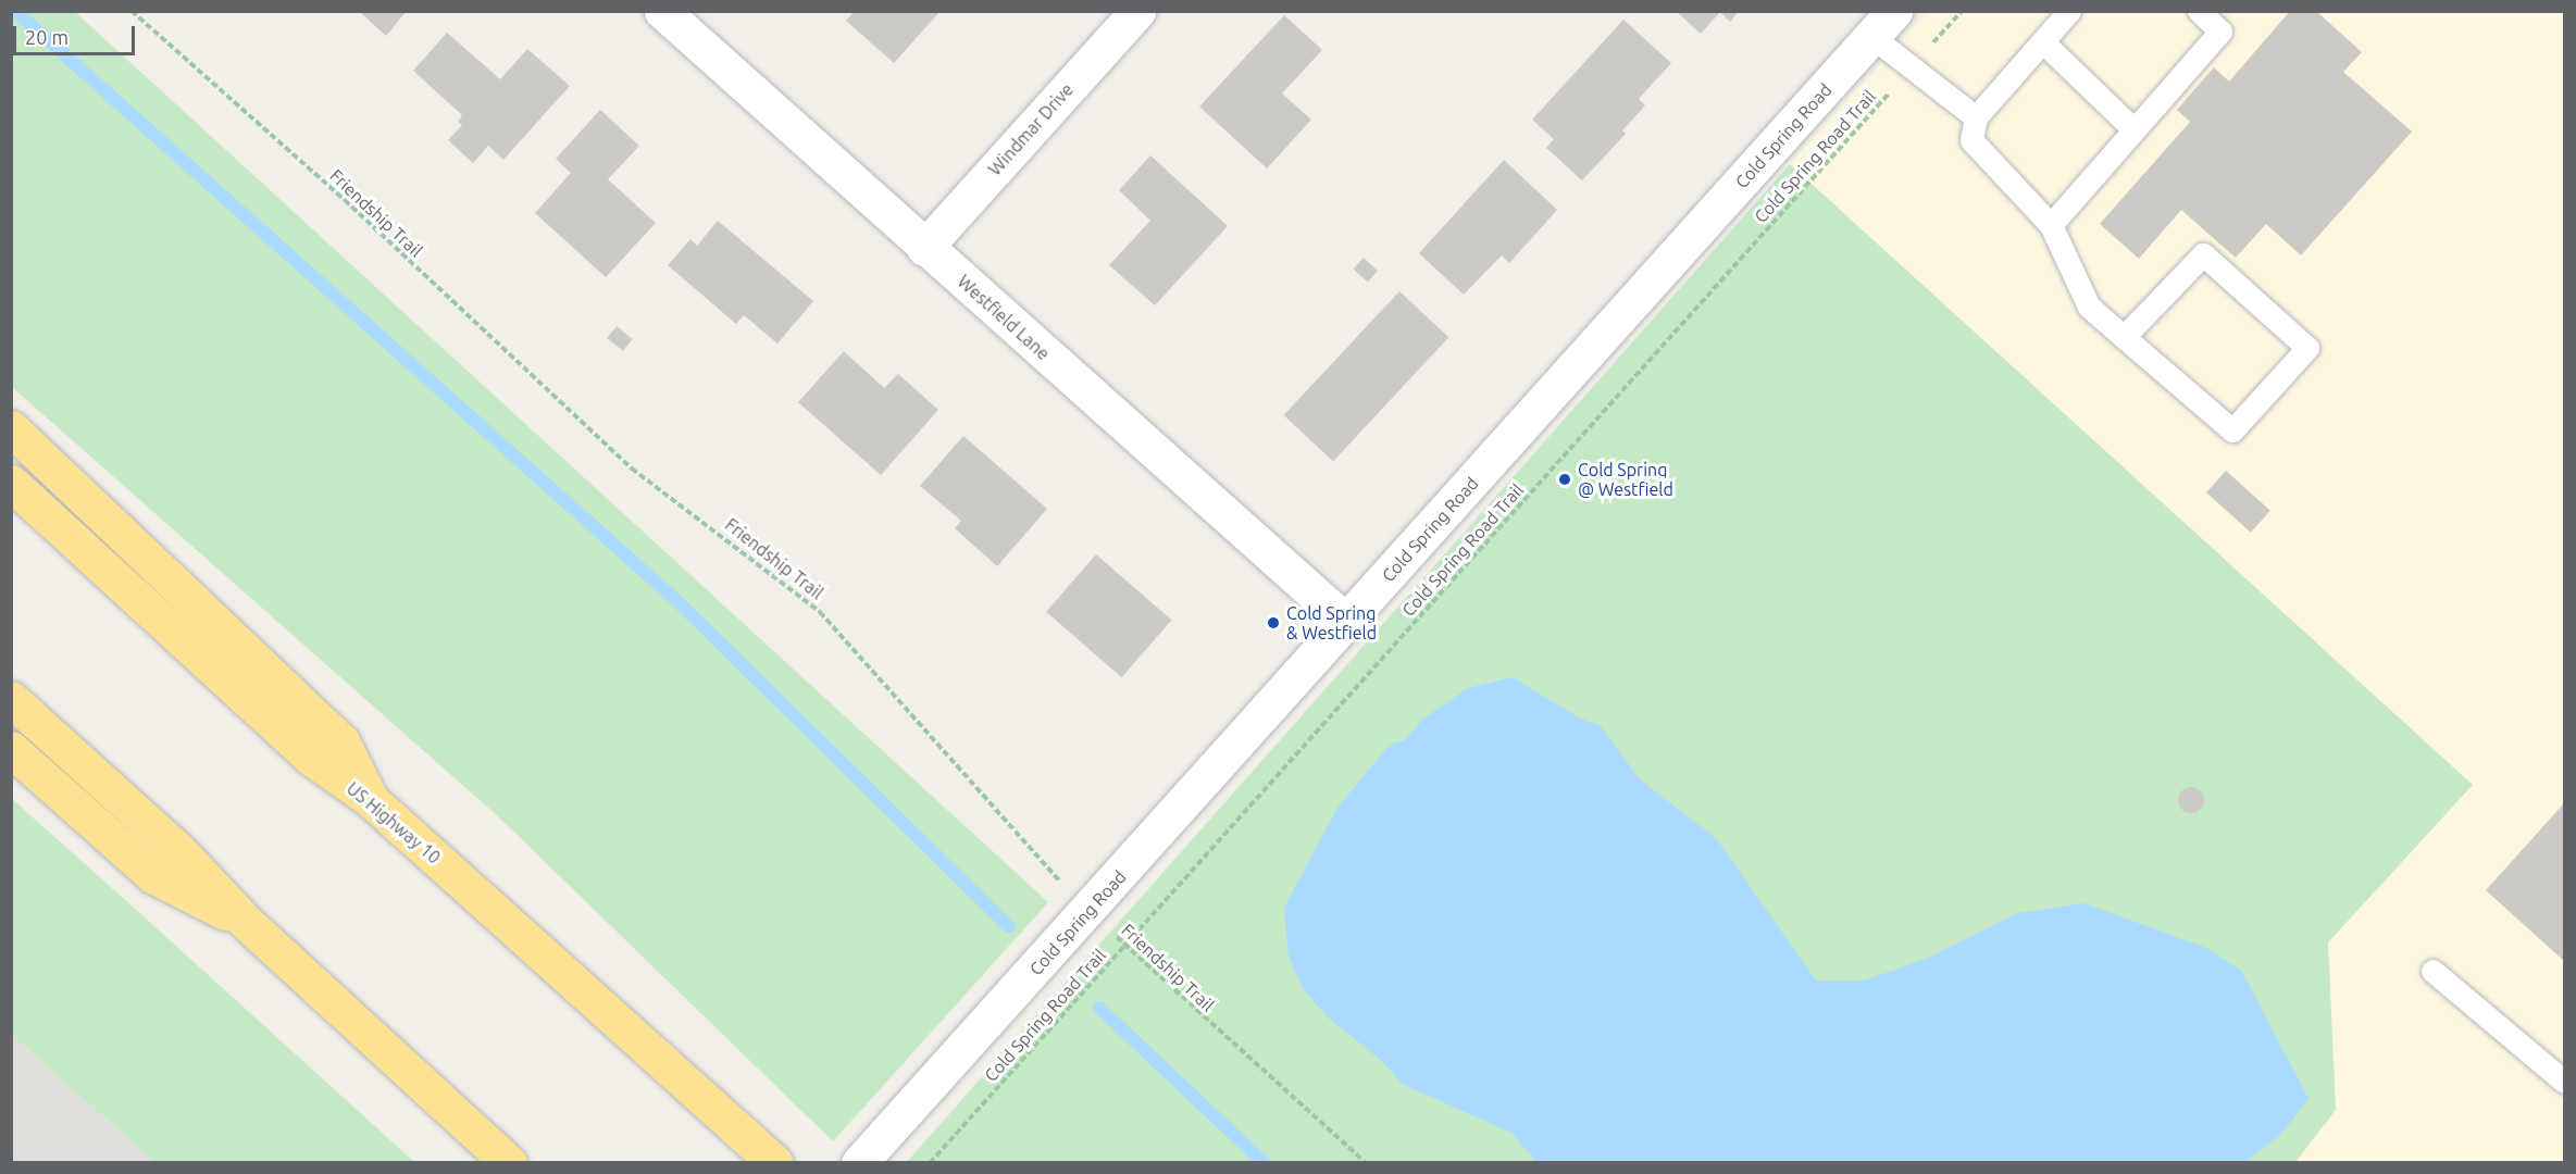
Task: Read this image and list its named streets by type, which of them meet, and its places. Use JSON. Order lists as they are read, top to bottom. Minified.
{"streets":{"highway":["US Highway 10"],"street":["Windmar Drive","Cold Spring Road","Westfield Lane"],"path":["Cold Spring Road Trail","Friendship Trail"]},"crossings":[["Windmar Drive","Westfield Lane"],["Cold Spring Road","Friendship Trail"],["Cold Spring Road","Westfield Lane"],["Cold Spring Road Trail","Friendship Trail"]],"places":["Cold Spring @ Westfield","Cold Spring & Westfield"],"scale_bar":"20 m"}
